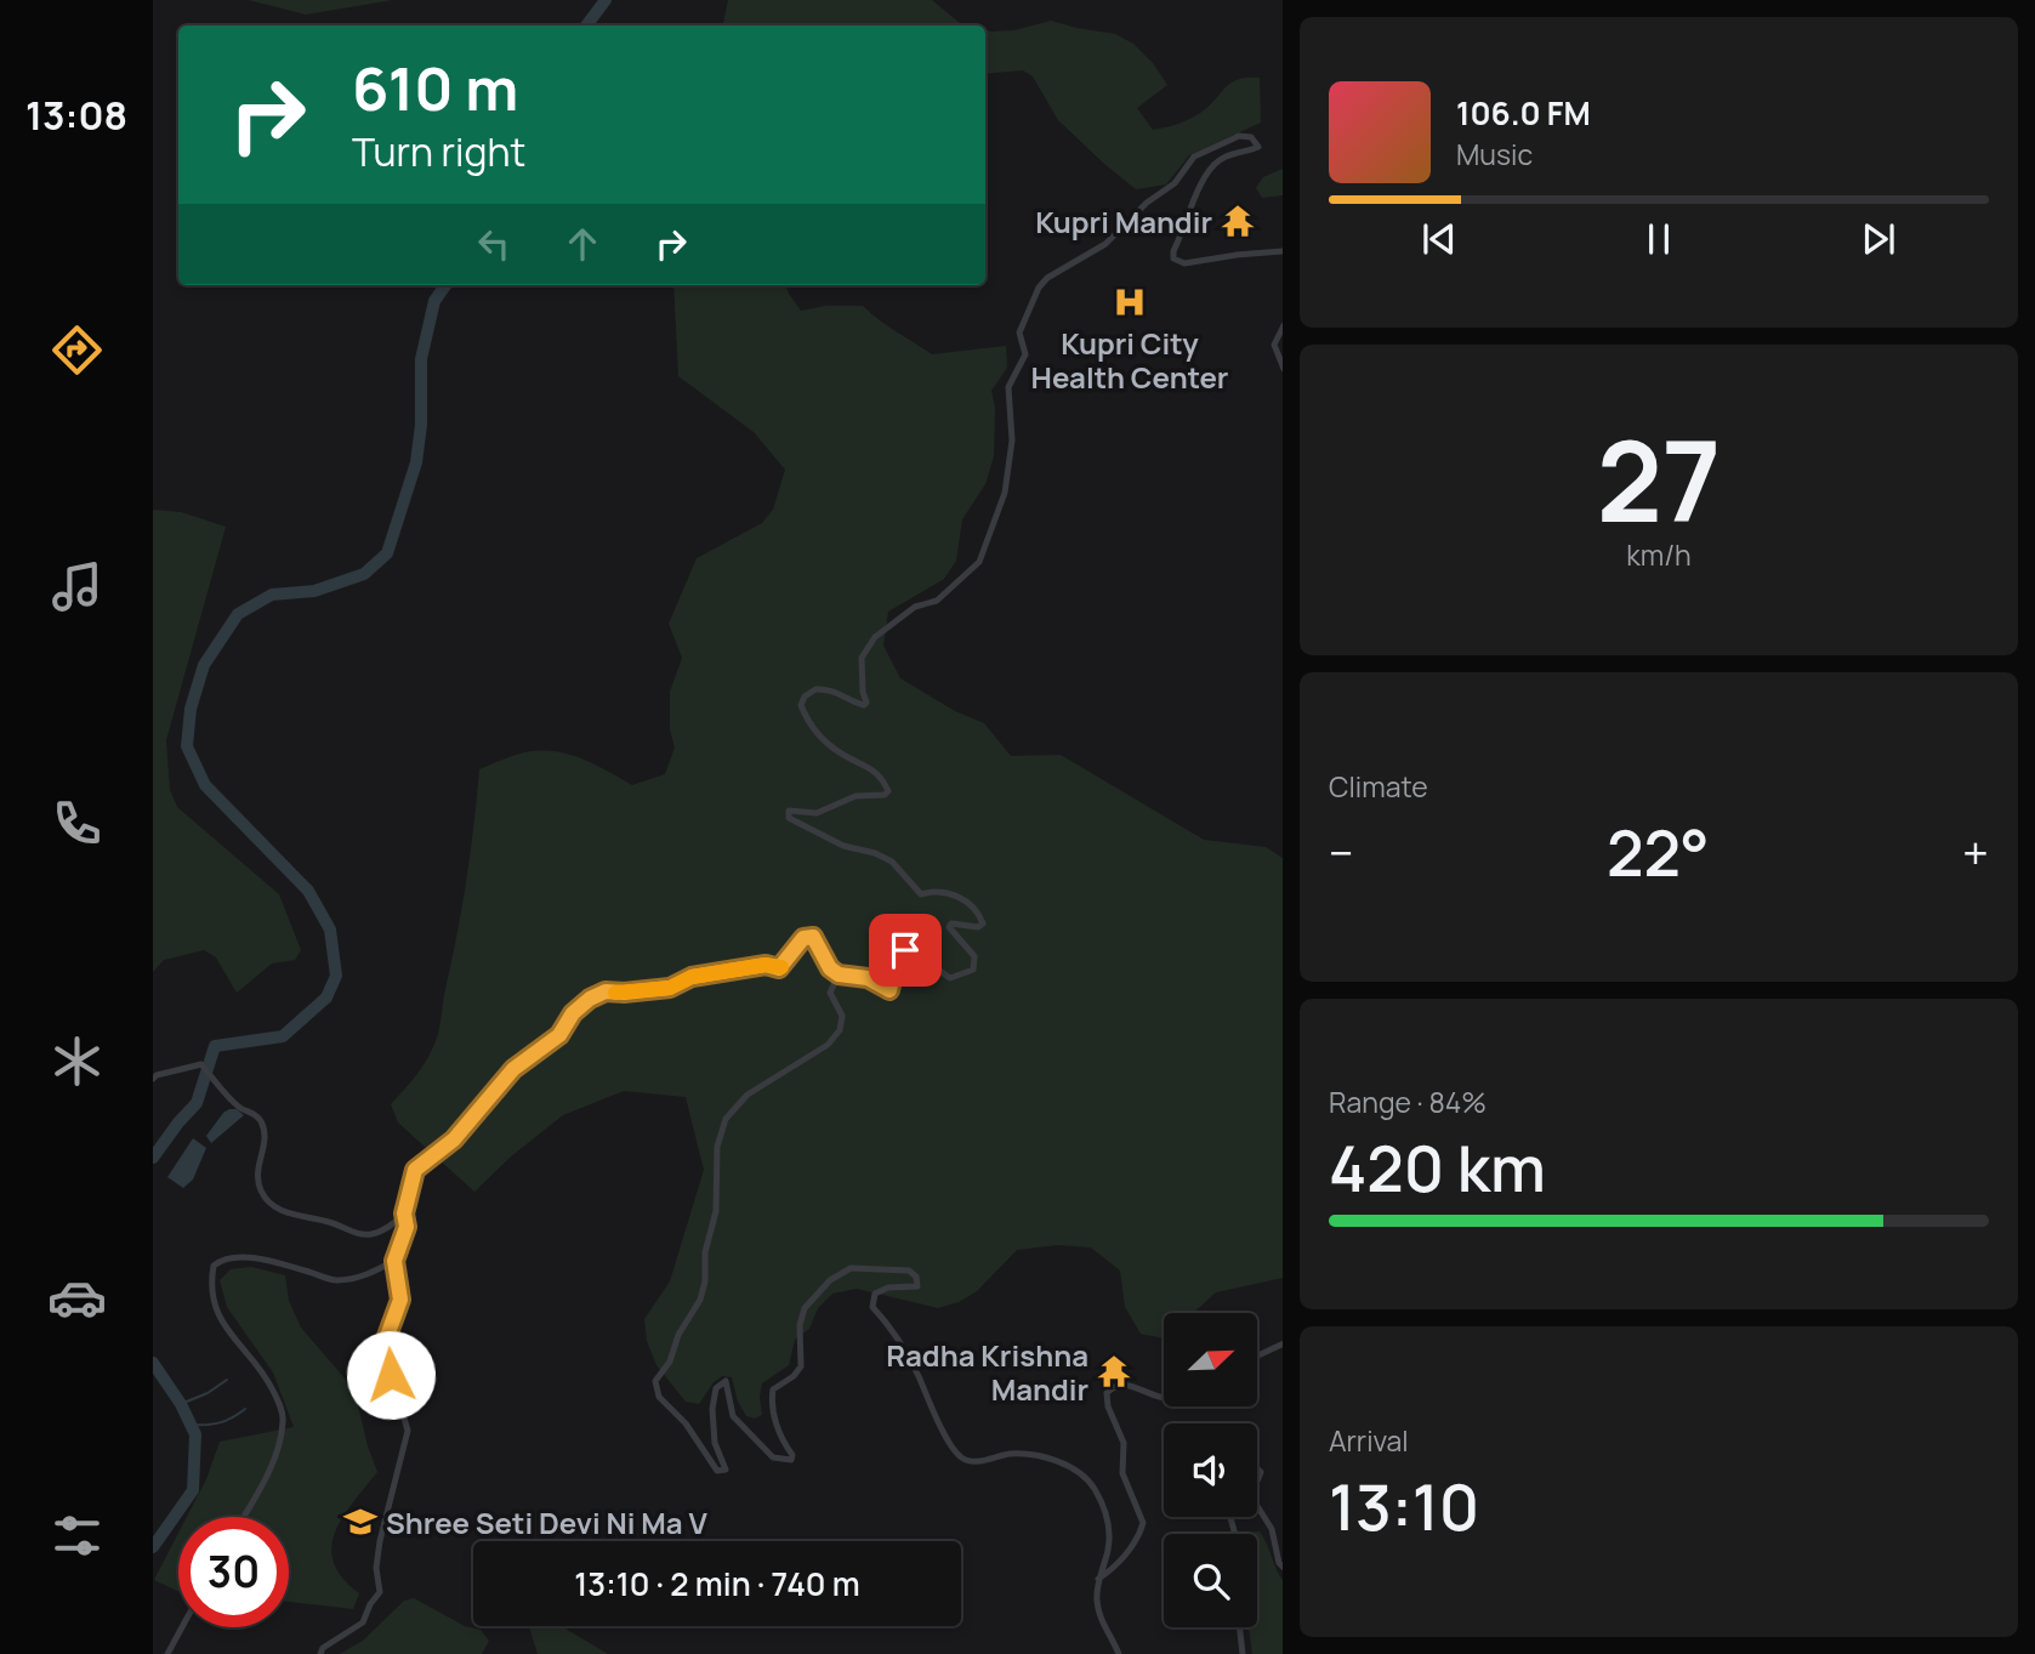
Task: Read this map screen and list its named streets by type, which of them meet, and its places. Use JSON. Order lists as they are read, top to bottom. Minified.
{"places":{"temple":["Kupri Mandir","Radha Krishna Mandir"],"hospital":["Kupri City Health Center"],"school or university":["Shree Seti Devi Ni Ma V"]},"north":"top right","page":{"tabs":"13:08","turn":["610 m","Turn right"],"song":["106.0 FM","Music"],"tile":[["27","km/h"],"Climate",["Range · 84%","420 km"],["Arrival","13:10"]],"heat":["−","22°","+"],"limit":"30","trip":"13:10 · 2 min · 740 m"}}
